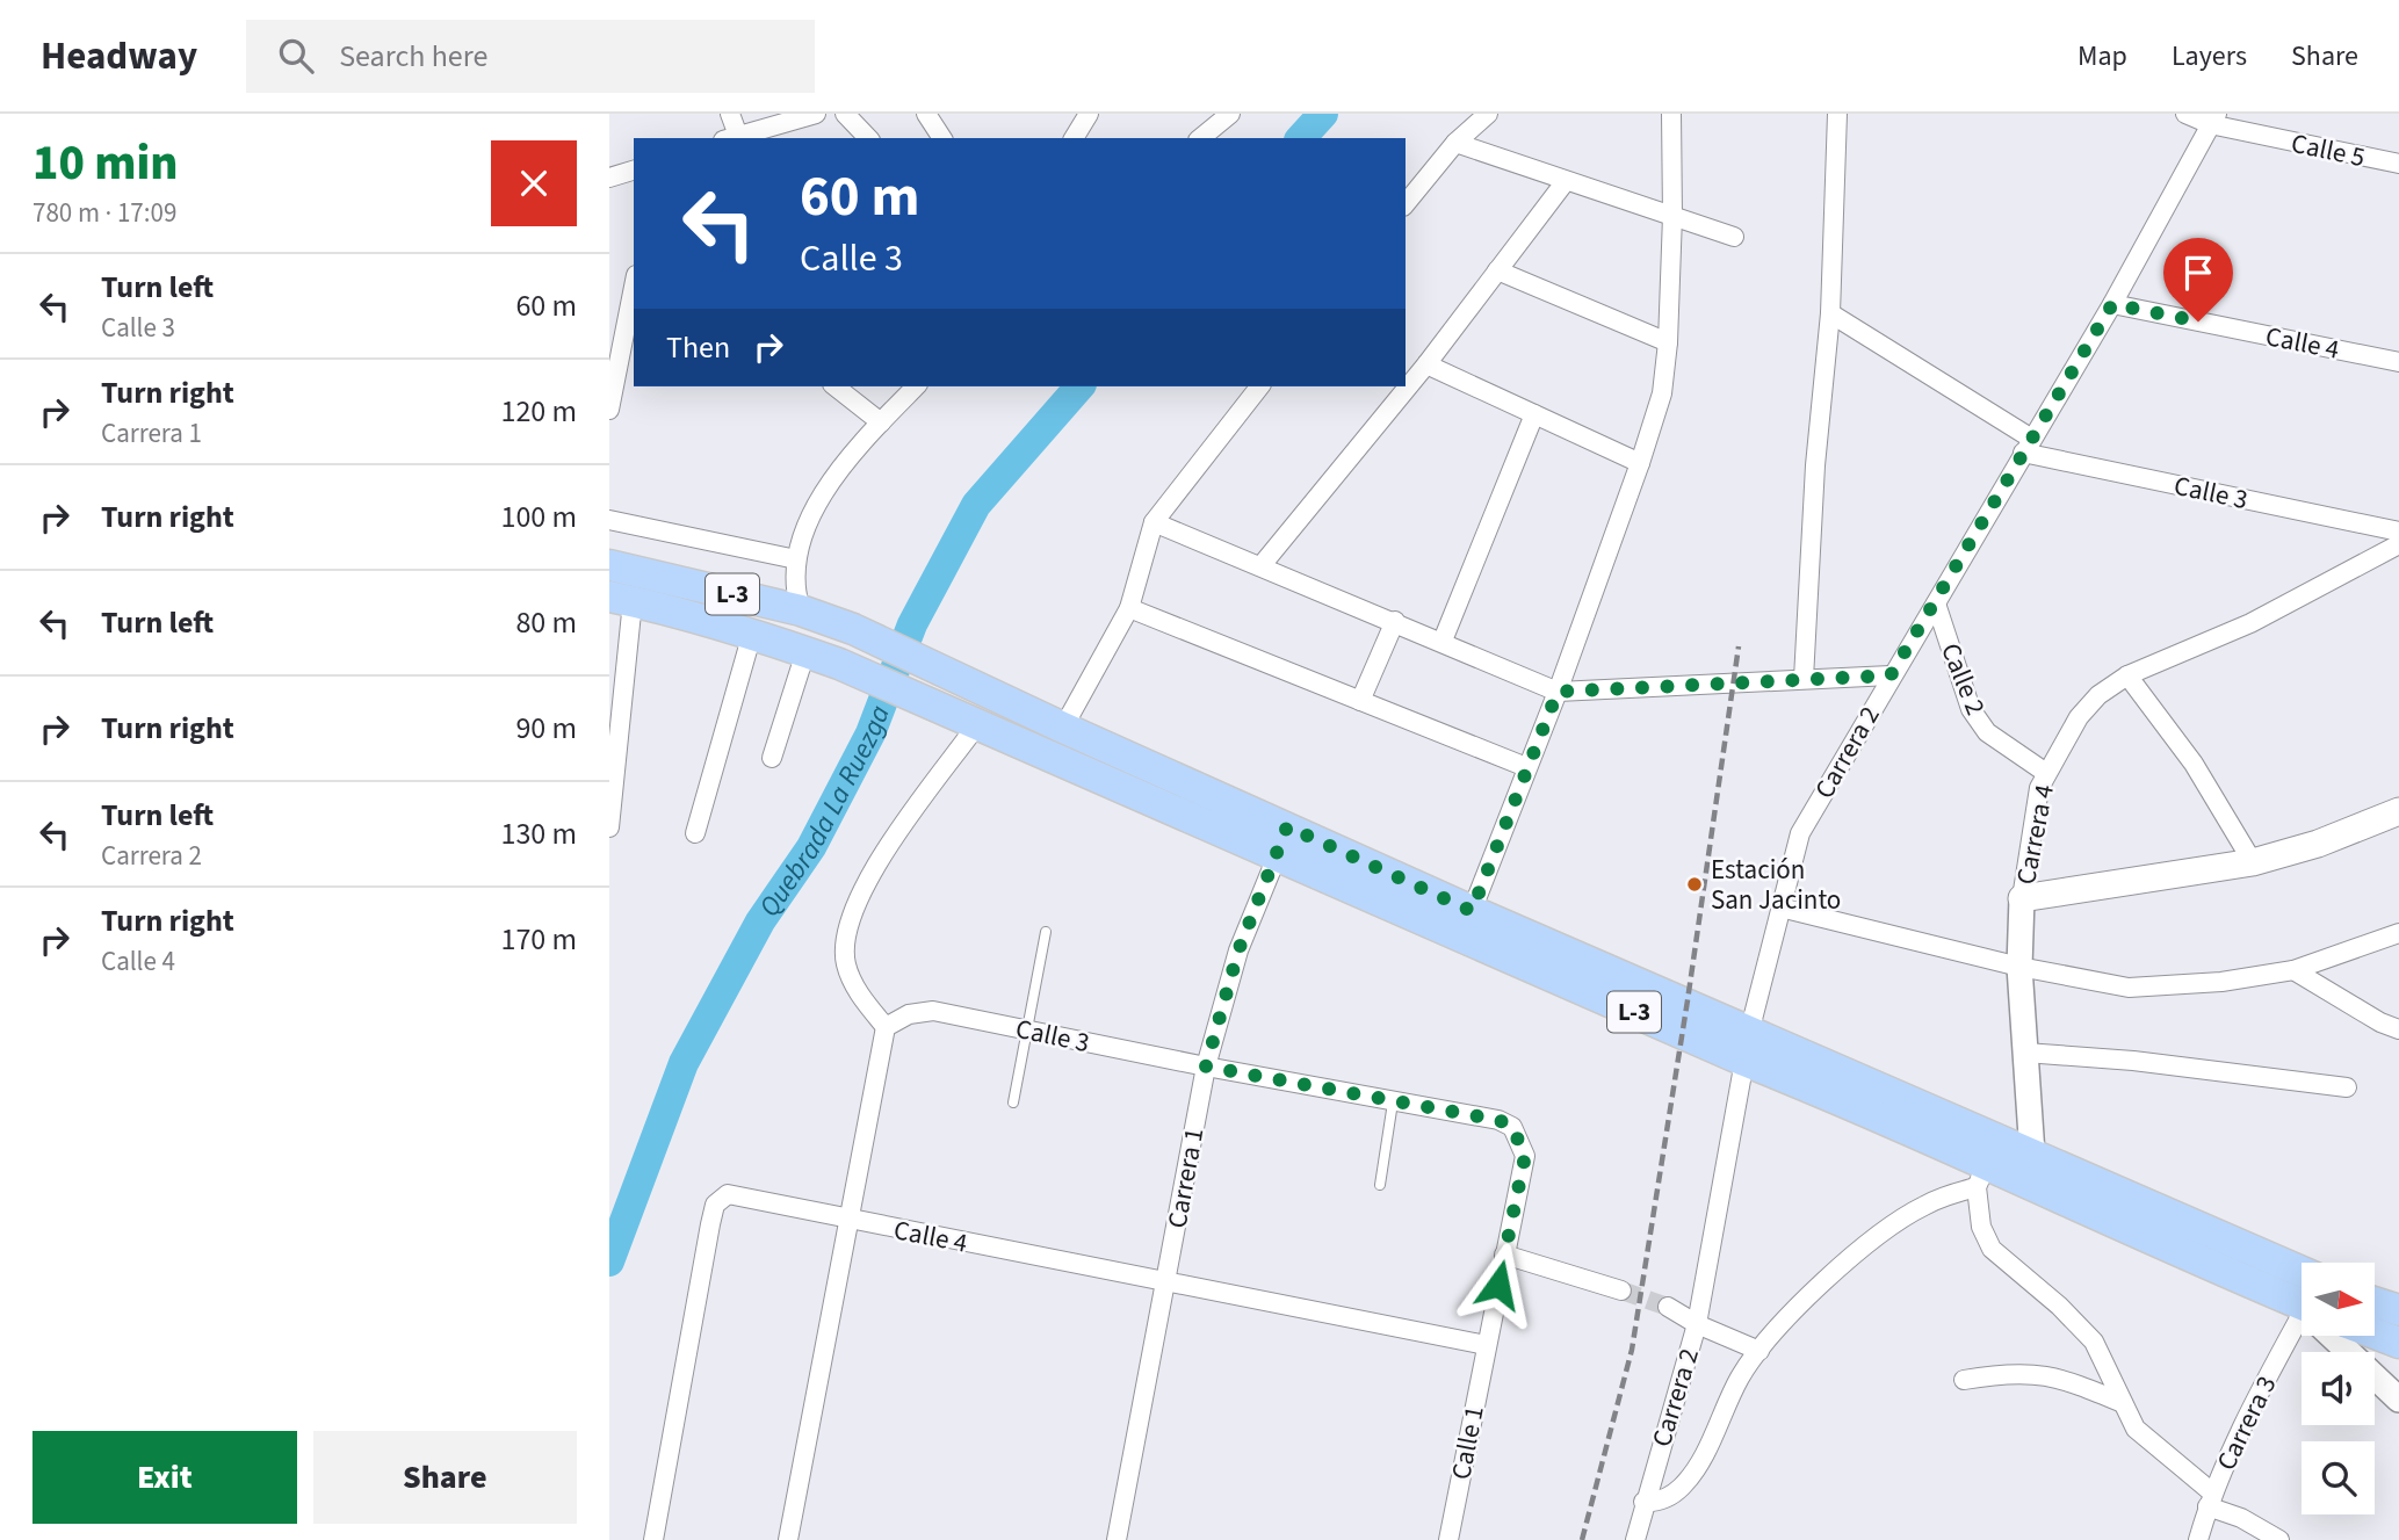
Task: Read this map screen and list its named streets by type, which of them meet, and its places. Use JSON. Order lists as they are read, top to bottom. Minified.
{"streets":{"main road":["L-3"],"street":["Calle 5","Calle 4","Calle 3","Calle 2","Carrera 2","Carrera 4","Carrera 1","Carrera 3","Calle 1"]},"crossings":[["Calle 5","Carrera 2"],["Calle 4","Calle 3"],["Calle 4","Carrera 2"],["Calle 4","Carrera 1"],["Calle 4","Calle 1"],["Calle 3","Carrera 2"],["Calle 3","Carrera 1"],["Calle 3","Calle 1"],["L-3","Carrera 2"],["L-3","Carrera 4"],["L-3","Carrera 1"],["Calle 2","Carrera 2"],["Calle 2","Carrera 4"]],"water":["Quebrada La Ruezga"],"places":["Estación San Jacinto"],"north":"right","page":{"header":"Headway","search":"Search here","nav":["Map","Layers","Share"],"heading":["10 min","780 m · 17:09"],"turn":["60 m","Calle 3"],"list":[{"name":"Turn left","note":"Calle 3","value":"60 m"},{"name":"Turn right","note":"Carrera 1","value":"120 m"},{"name":"Turn right","value":"100 m"},{"name":"Turn left","value":"80 m"},{"name":"Turn right","value":"90 m"},{"name":"Turn left","note":"Carrera 2","value":"130 m"},{"name":"Turn right","note":"Calle 4","value":"170 m"}],"then":"Then","buttons":["Exit","Share"]}}
